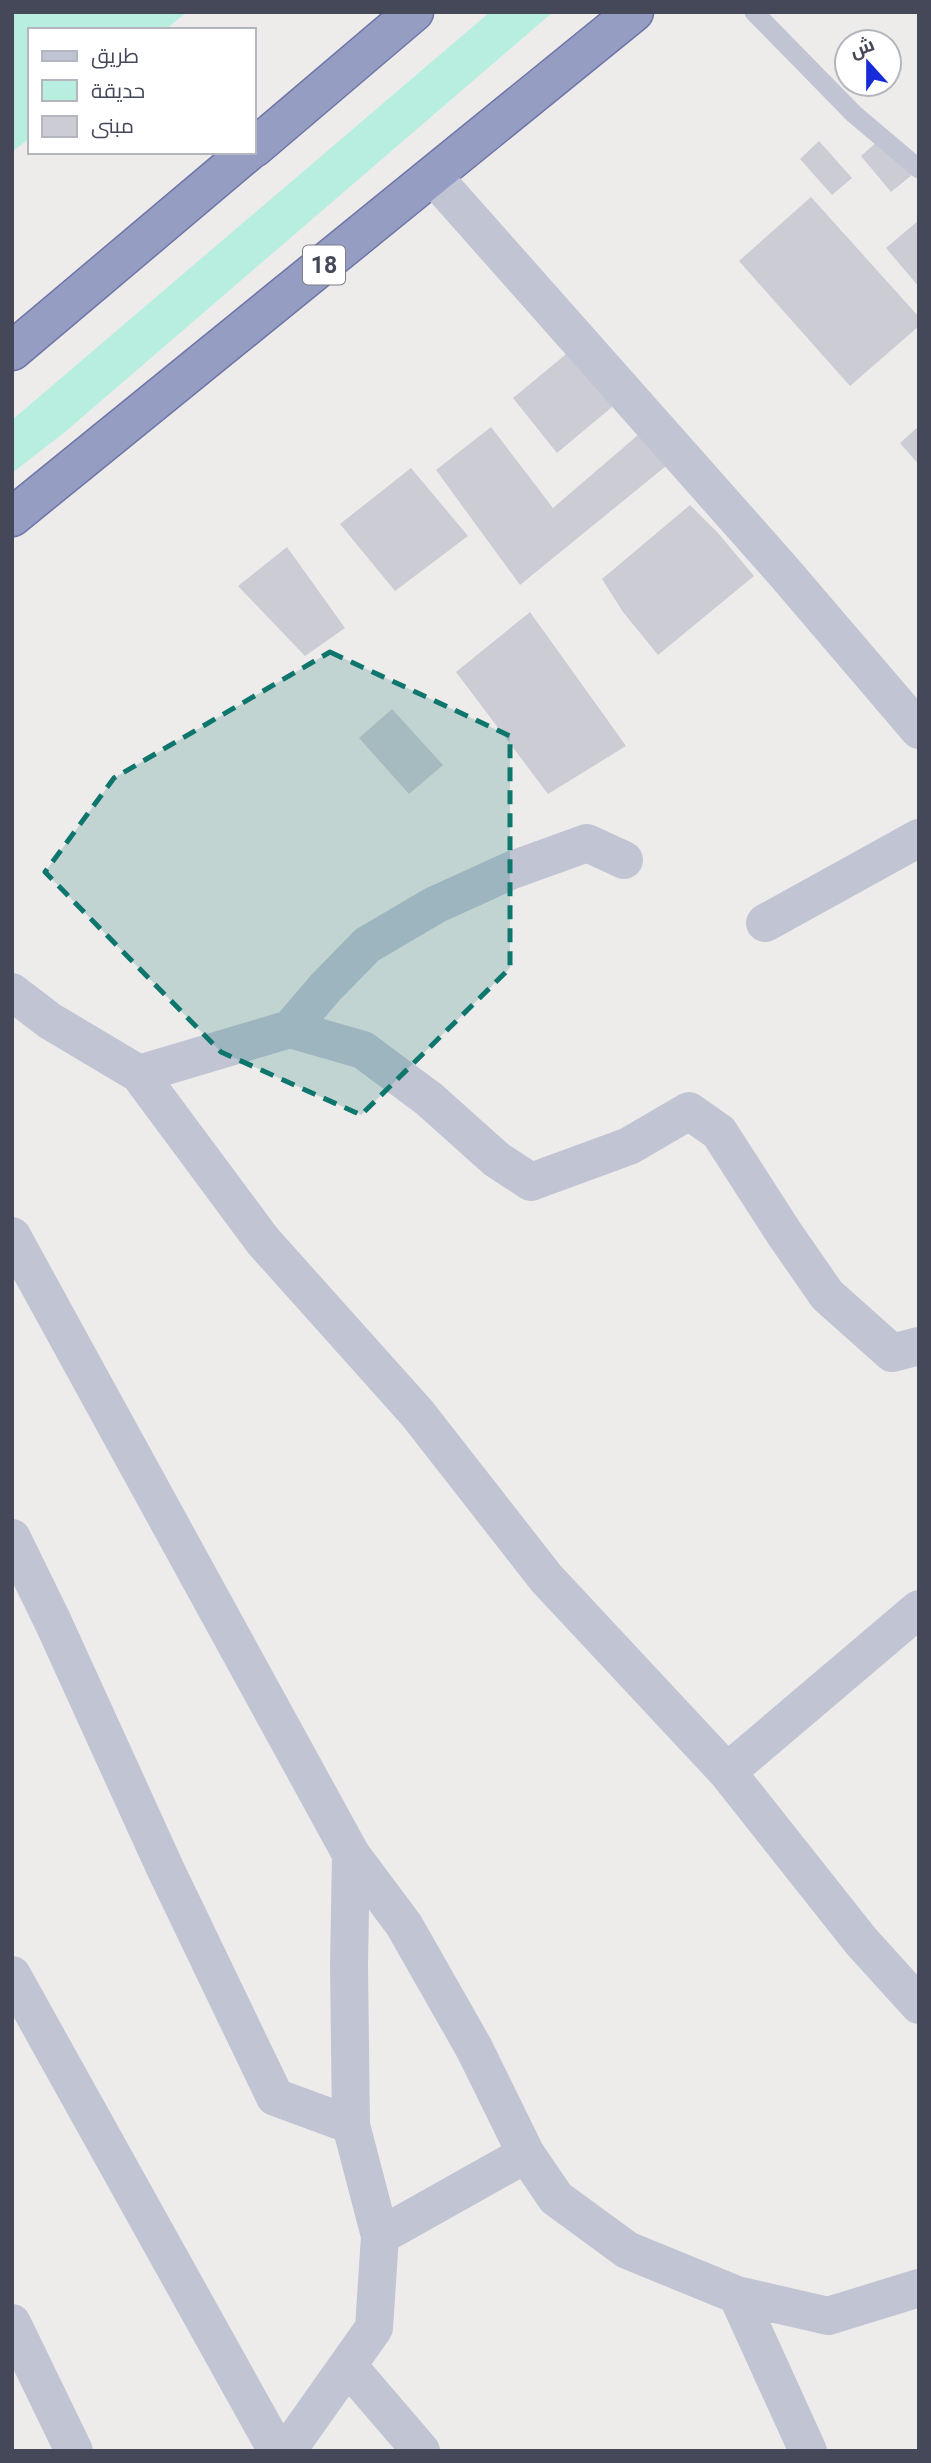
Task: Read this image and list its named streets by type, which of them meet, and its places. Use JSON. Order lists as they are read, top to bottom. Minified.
{"streets":{"highway":["18"]},"legend":["طريق","حديقة","مبنى"],"north":"top"}
